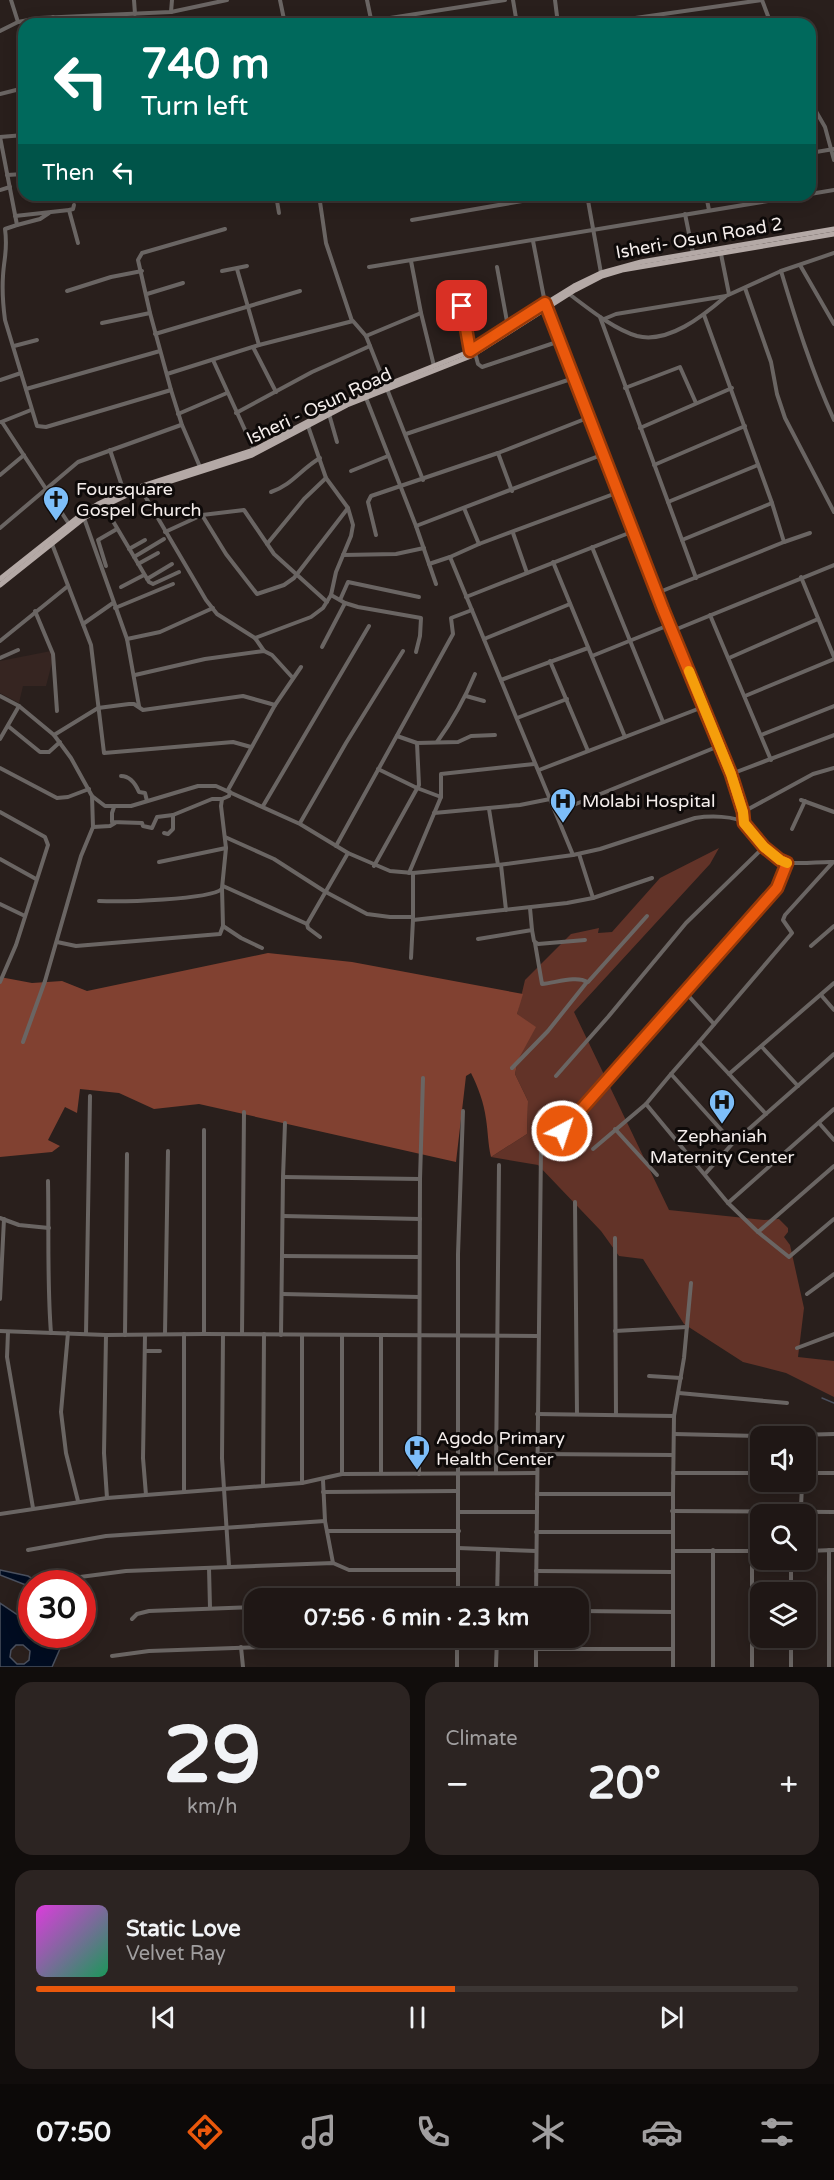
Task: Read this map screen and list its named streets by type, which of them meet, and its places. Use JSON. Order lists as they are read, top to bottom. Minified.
{"streets":{"main road":["Isheri- Osun Road 2","Isheri - Osun Road"]},"crossings":[["Isheri- Osun Road 2","Isheri - Osun Road"]],"places":{"church":["Foursquare Gospel Church"],"hospital":["Molabi Hospital","Zephaniah Maternity Center","Agodo Primary Health Center"]},"page":{"turn":["740 m","Turn left"],"then":"Then","limit":"30","trip":"07:56 · 6 min · 2.3 km","tile":[["29","km/h"],"Climate"],"heat":["−","20°","+"],"song":["Static Love","Velvet Ray"],"tabs":"07:50"}}
